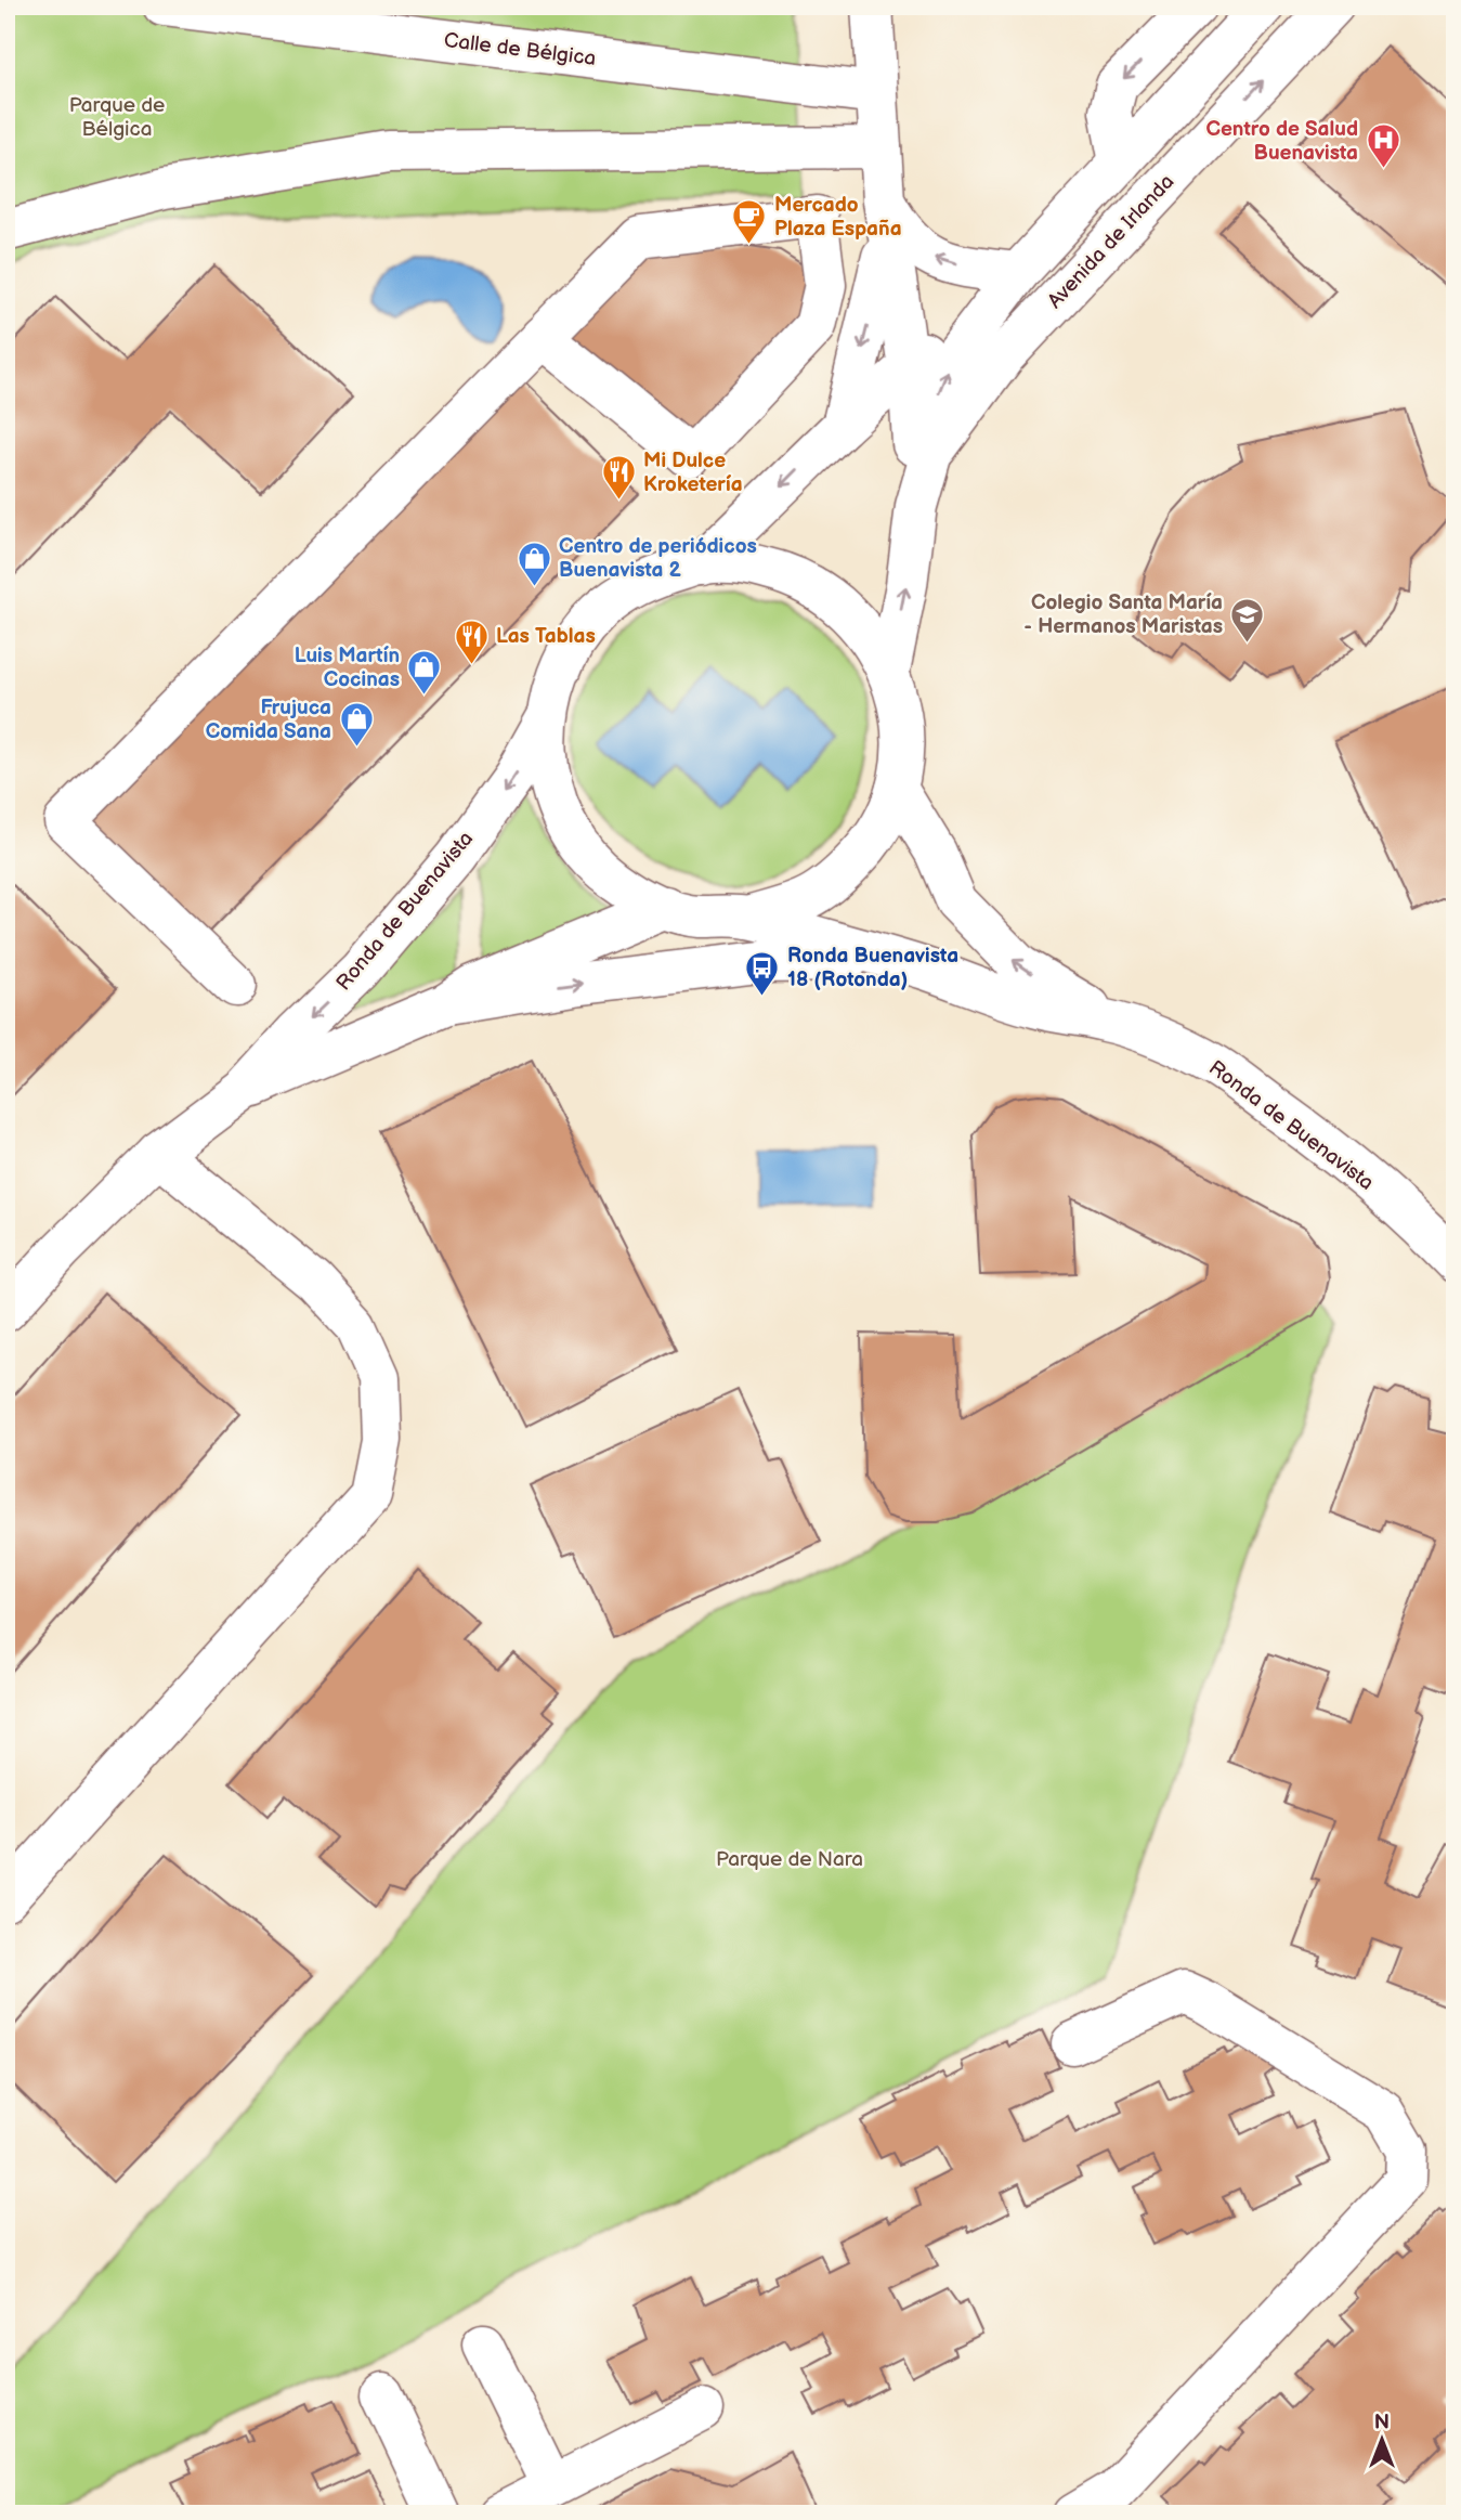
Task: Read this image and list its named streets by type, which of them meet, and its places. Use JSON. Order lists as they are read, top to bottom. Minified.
{"streets":{"street":["Calle de Bélgica","Avenida de Irlanda","Ronda de Buenavista"]},"crossings":[["Avenida de Irlanda","Ronda de Buenavista"]],"parks":["Parque de Bélgica","Parque de Nara"],"places":{"hospital":["Centro de Salud Buenavista"],"cafe":["Mercado Plaza España"],"restaurant":["Mi Dulce Kroketería","Las Tablas"],"shop":["Centro de periódicos Buenavista 2","Luis Martín Cocinas","Frujuca Comida Sana"],"school or university":["Colegio Santa María - Hermanos Maristas"],"bus stop":["Ronda Buenavista 18 (Rotonda)"]},"north":"top"}
